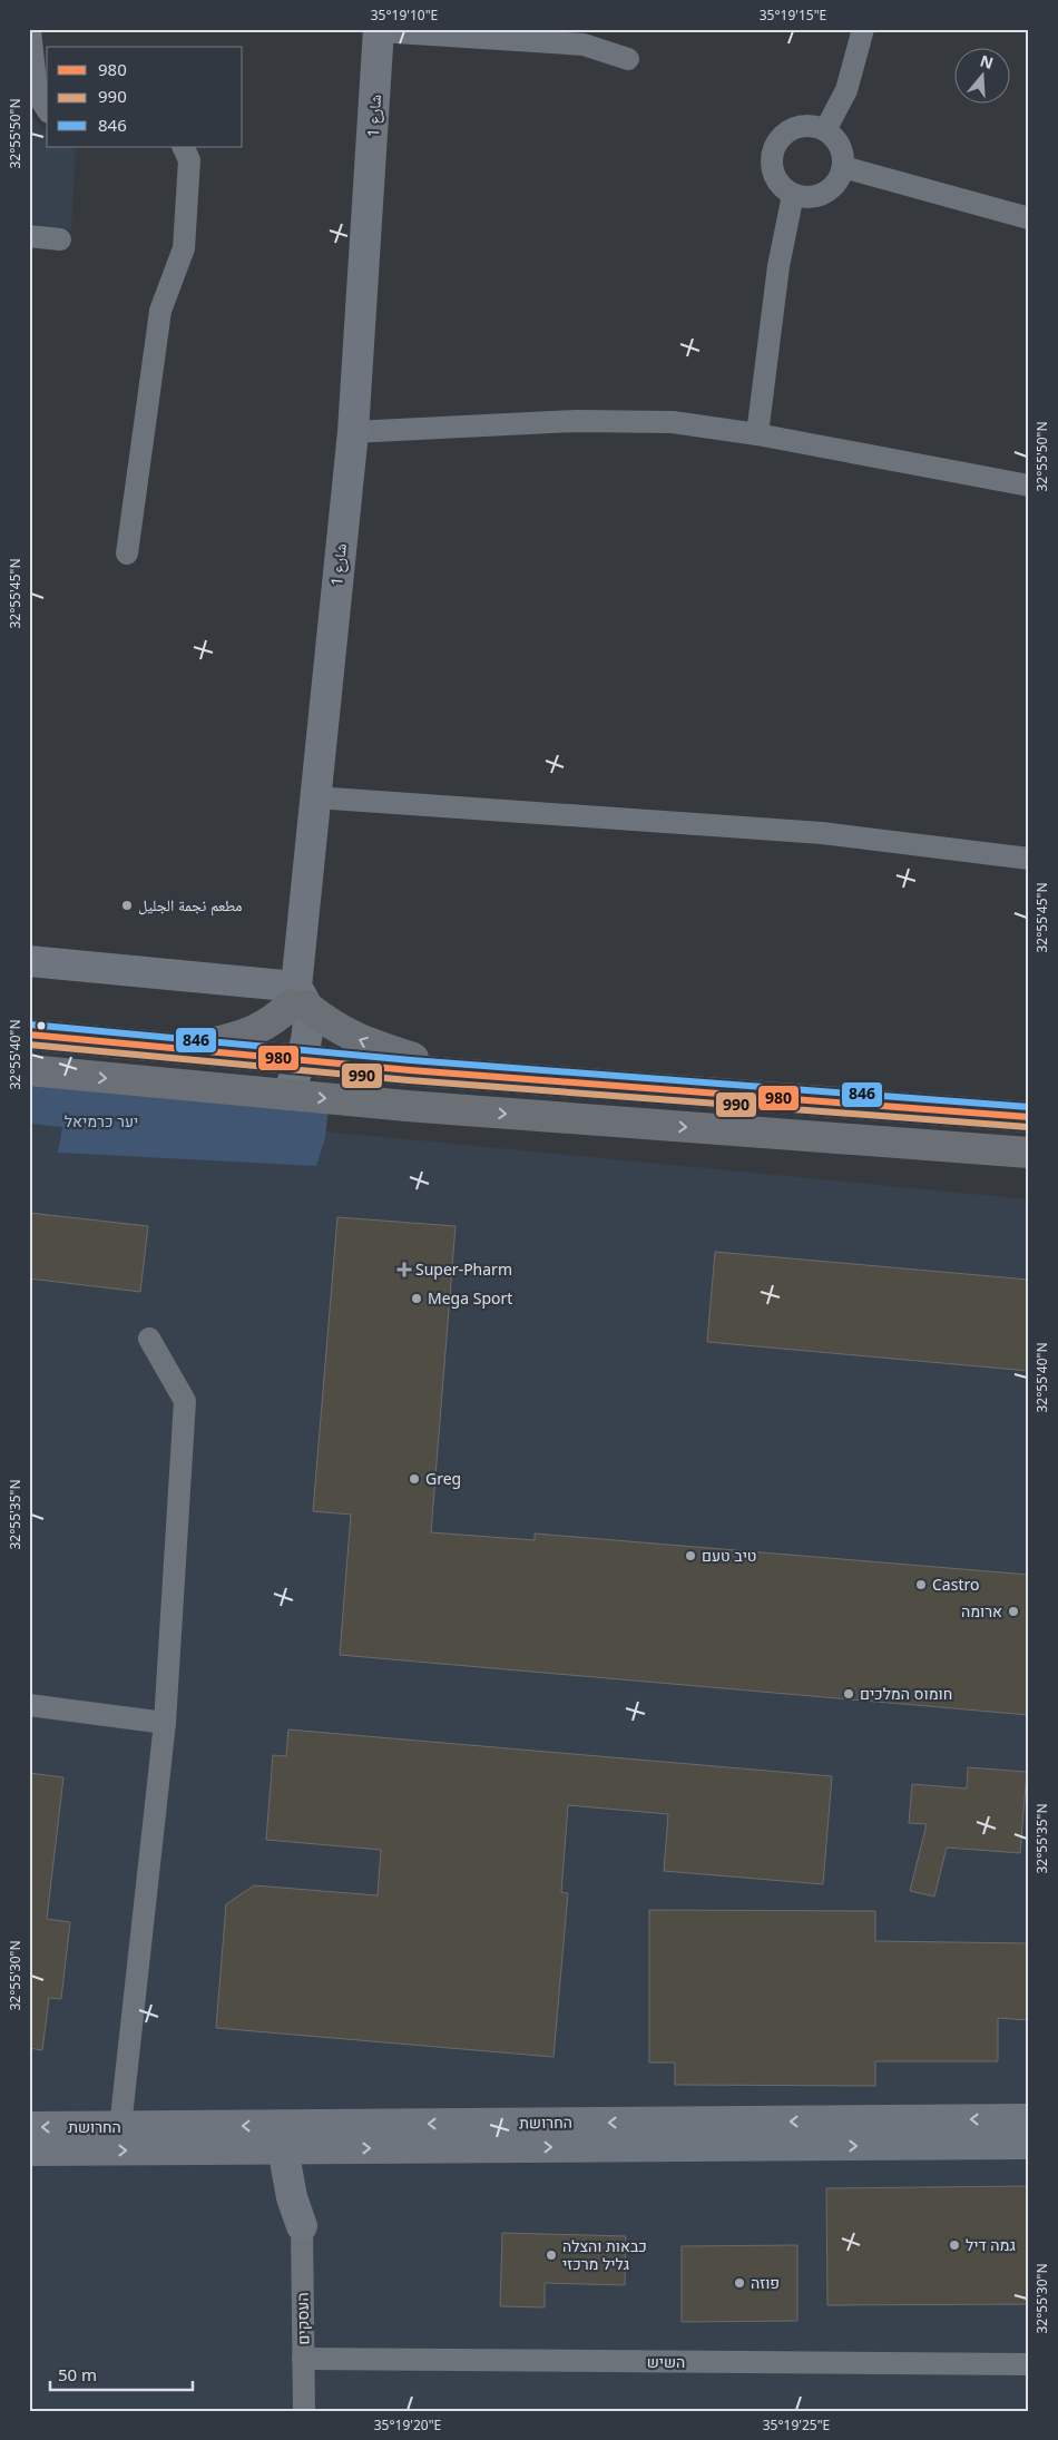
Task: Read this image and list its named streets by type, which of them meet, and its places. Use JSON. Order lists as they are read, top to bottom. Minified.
{"streets":{"street":["شارع 1","החרושת","העסקים","השיש"]},"crossings":[["העסקים","השיש"]],"parks":["יער כרמיאל"],"places":{"other":["مطعم نجمة الجليل","Mega Sport","Greg","טיב טעם","Castro","ארומה","חומוס המלכים","גמה דיל","כבאות והצלה גליל מרכזי","פוזה"],"health":["Super-Pharm"]},"lines":["transit line 846","transit line 980","transit line 990"],"legend":["980","990","846"],"scale_bar":"50 m","north":"top","coordinates":["35°19'10\"E","35°19'15\"E","32°55'50\"N","32°55'45\"N","32°55'40\"N","32°55'35\"N","32°55'30\"N","35°19'20\"E","35°19'25\"E"]}
